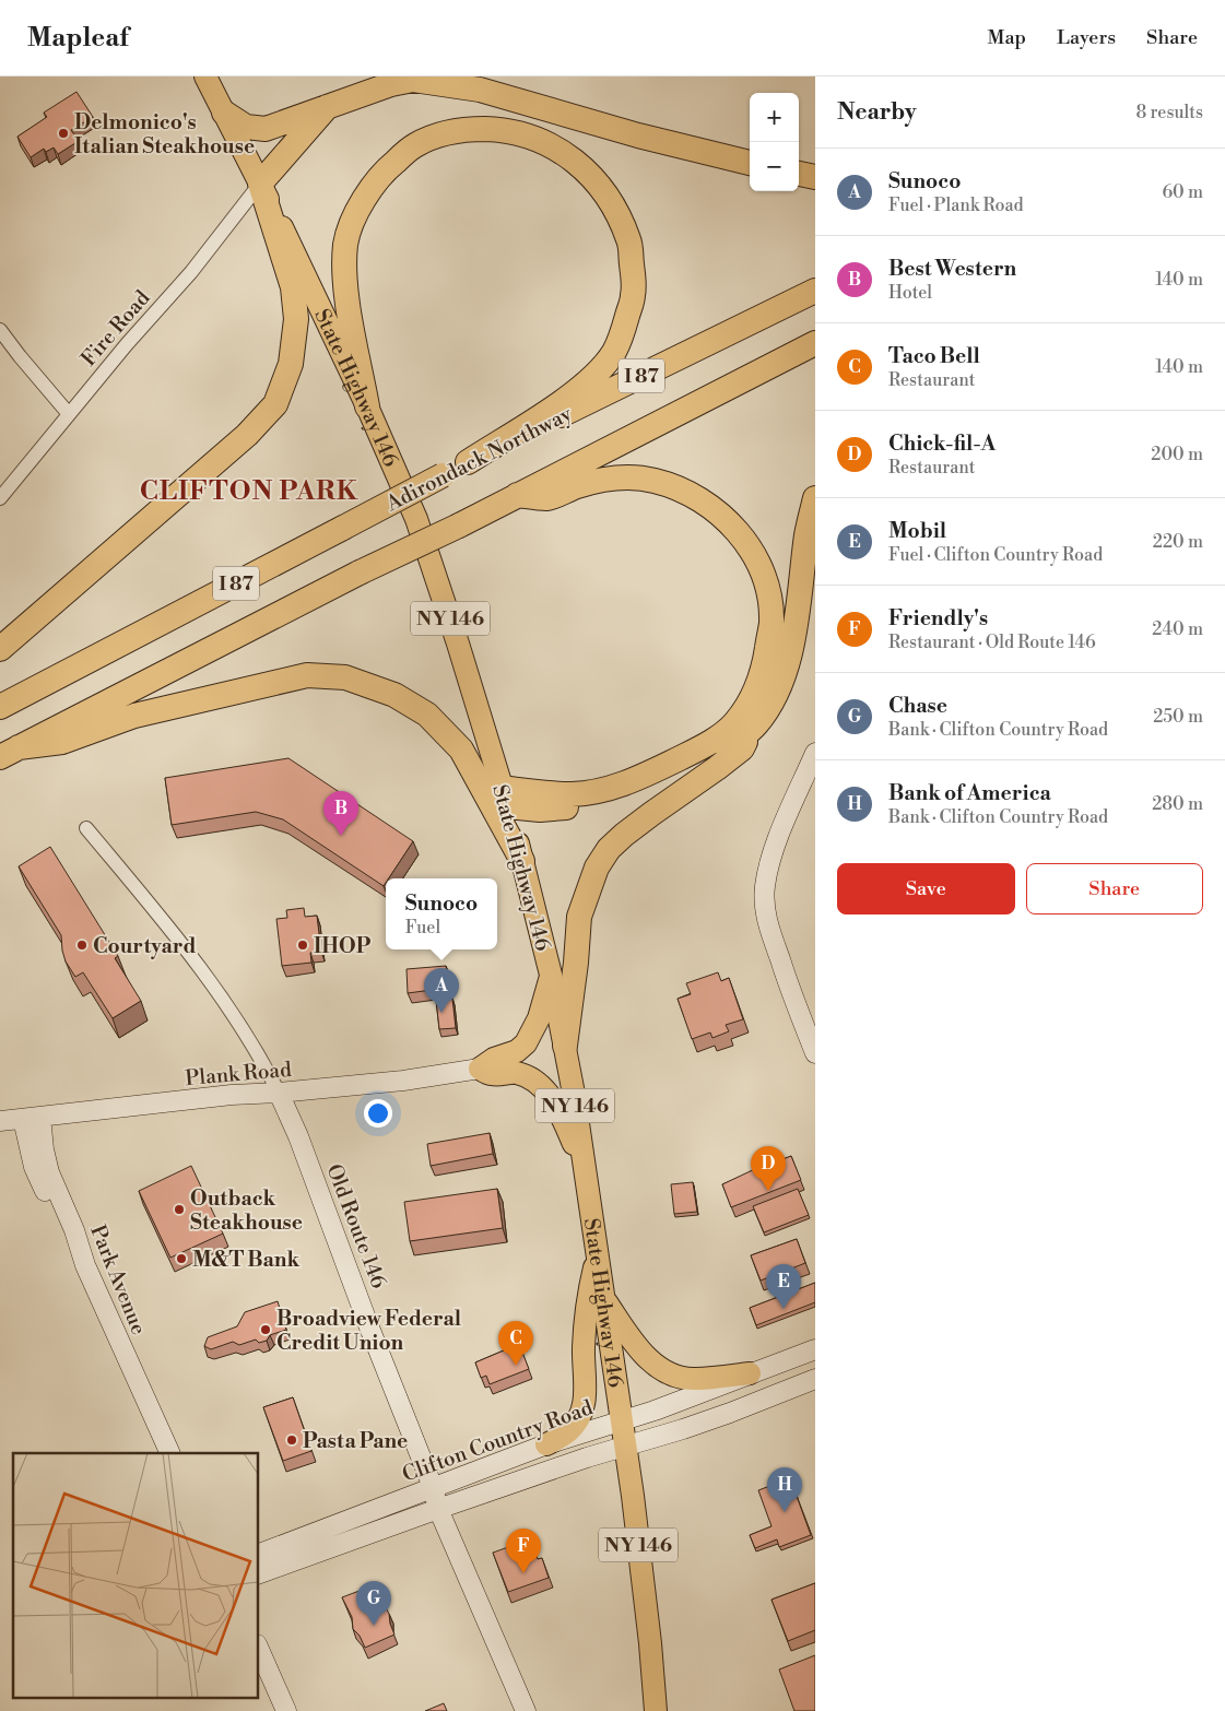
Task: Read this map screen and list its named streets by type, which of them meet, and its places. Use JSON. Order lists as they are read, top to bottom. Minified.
{"streets":{"highway":["I 87","Adirondack Northway"],"main road":["State Highway 146","NY 146"],"street":["Fire Road","Plank Road","Old Route 146","Park Avenue","Clifton Country Road"]},"crossings":[["Fire Road","State Highway 146"],["State Highway 146","Clifton Country Road"],["Plank Road","Old Route 146"],["Plank Road","Park Avenue"],["Old Route 146","Clifton Country Road"]],"districts":["CLIFTON PARK"],"places":["Delmonico's Italian Steakhouse","Courtyard","IHOP","Outback Steakhouse","M&T Bank","Broadview Federal Credit Union","Pasta Pane"],"page":{"header":"Mapleaf","nav":["Map","Layers","Share"],"heading":["Nearby","8 results"],"map_buttons":["+","−"],"list":[{"mark":"A","name":"Sunoco","note":"Fuel · Plank Road","value":"60 m"},{"mark":"B","name":"Best Western","note":"Hotel","value":"140 m"},{"mark":"C","name":"Taco Bell","note":"Restaurant","value":"140 m"},{"mark":"D","name":"Chick-fil-A","note":"Restaurant","value":"200 m"},{"mark":"E","name":"Mobil","note":"Fuel · Clifton Country Road","value":"220 m"},{"mark":"F","name":"Friendly's","note":"Restaurant · Old Route 146","value":"240 m"},{"mark":"G","name":"Chase","note":"Bank · Clifton Country Road","value":"250 m"},{"mark":"H","name":"Bank of America","note":"Bank · Clifton Country Road","value":"280 m"}],"pins":["B","A","D","E","C","H","F","G"],"buttons":["Save","Share"],"popup":["Sunoco","Fuel"]}}
